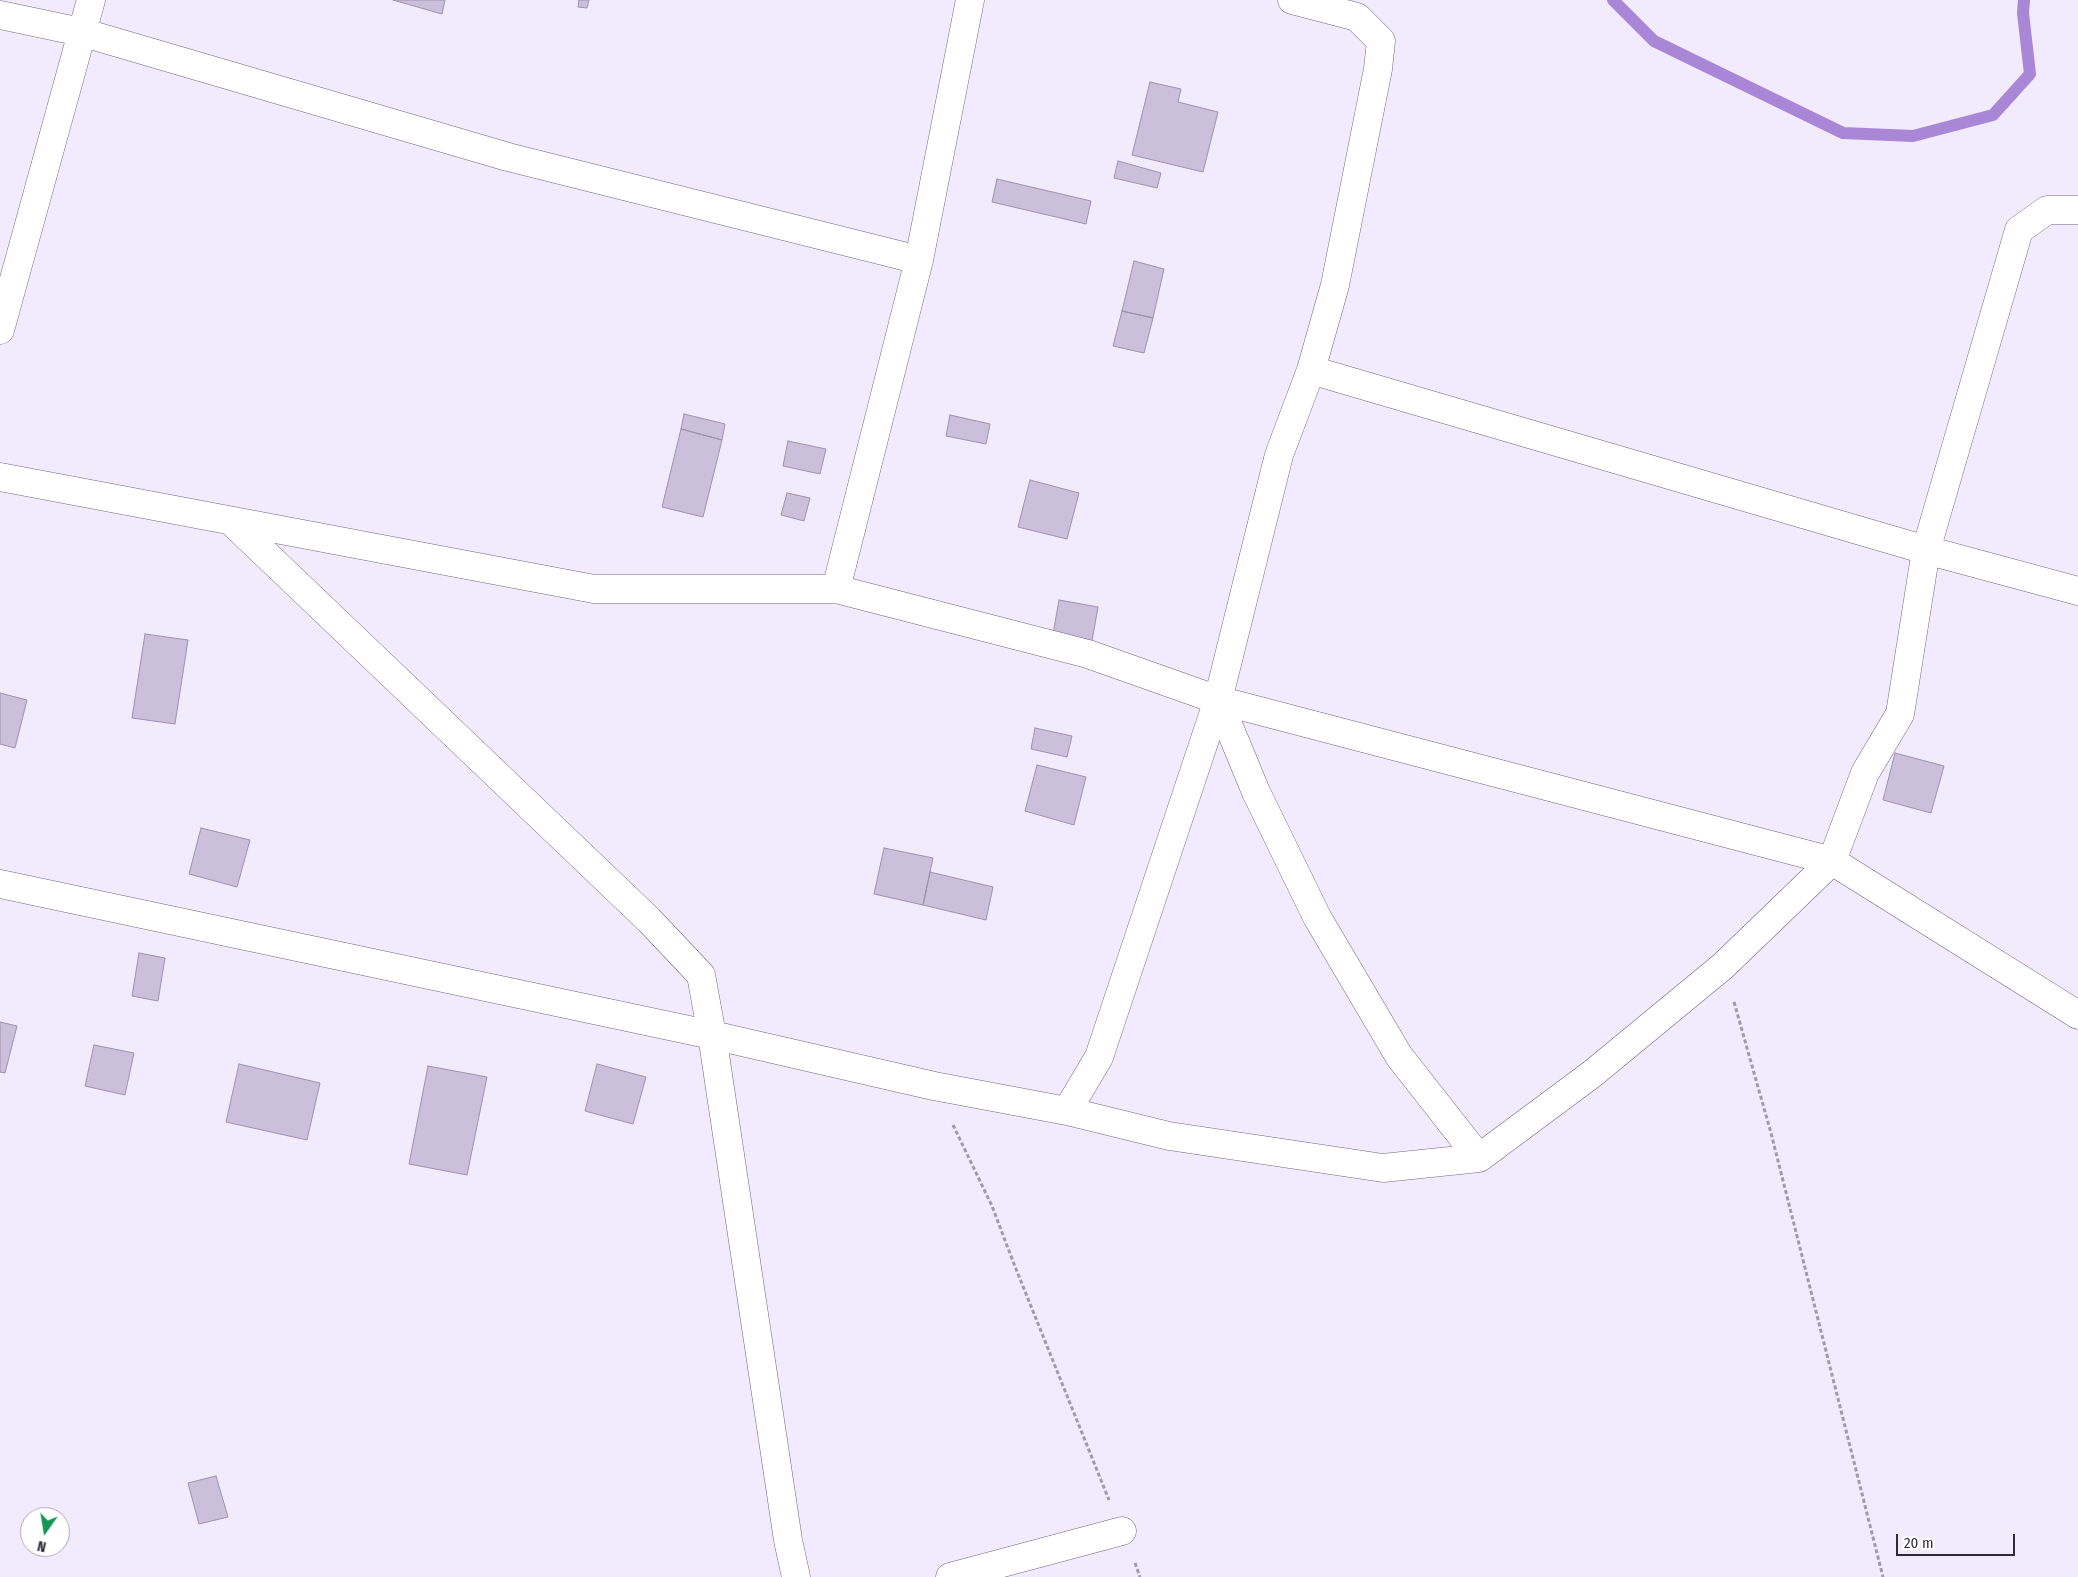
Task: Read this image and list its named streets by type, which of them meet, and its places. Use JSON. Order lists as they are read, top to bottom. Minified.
{"scale_bar":"20 m","north":"bottom"}
